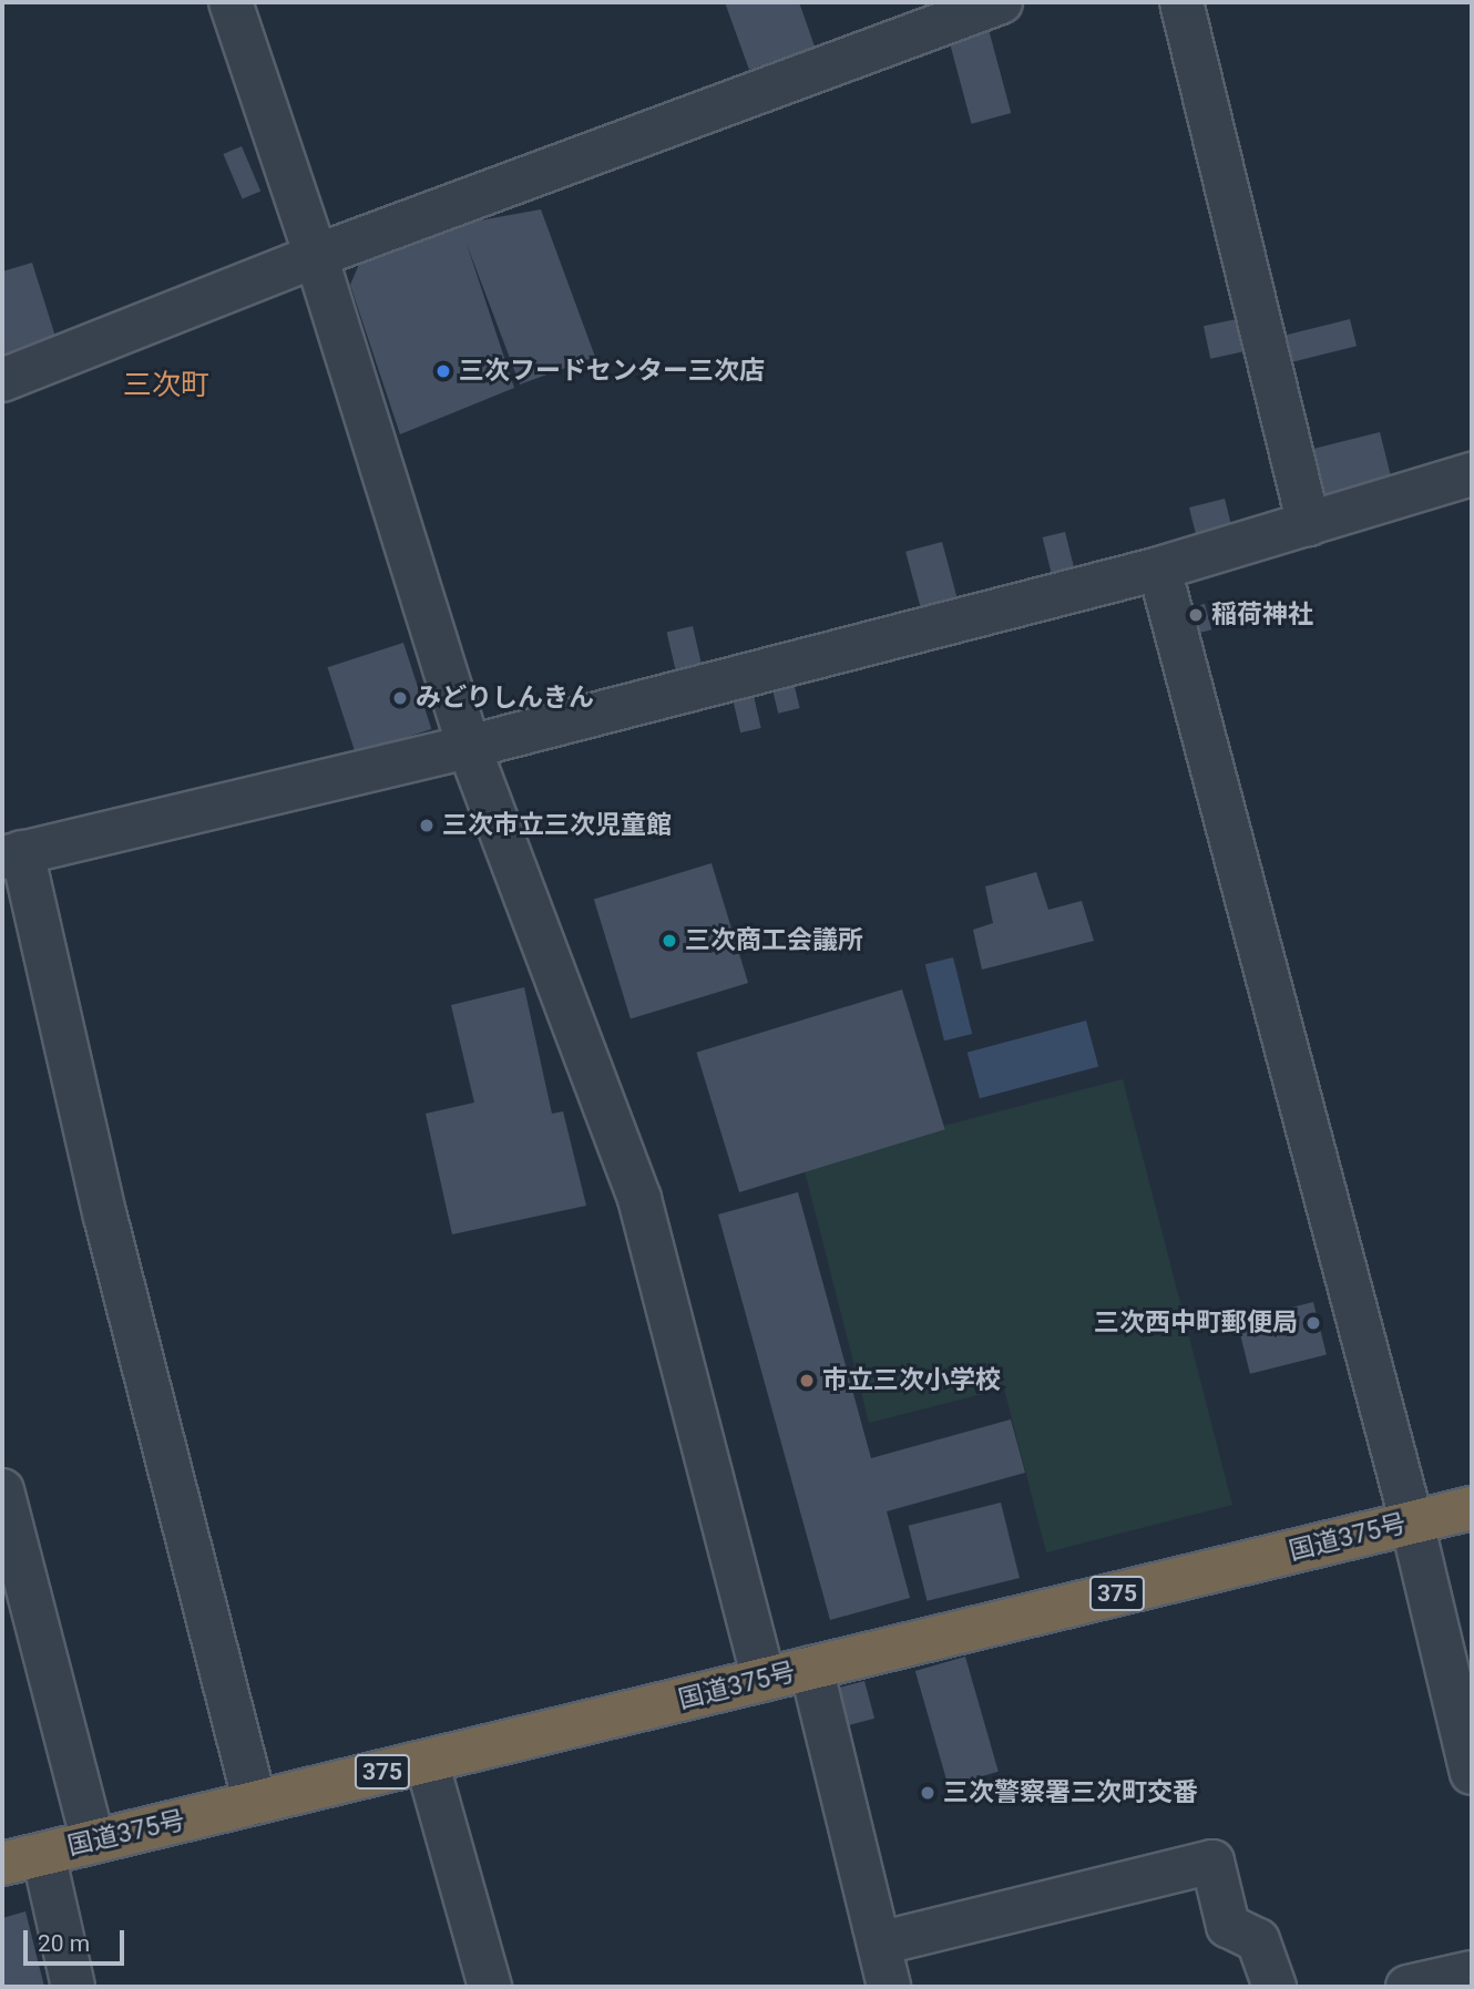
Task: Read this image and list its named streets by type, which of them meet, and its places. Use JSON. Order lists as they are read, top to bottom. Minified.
{"streets":{"highway":["国道375号","375"]},"districts":["三次町"],"places":["三次フードセンター三次店","稲荷神社","みどりしんきん","三次市立三次児童館","三次商工会議所","三次西中町郵便局","市立三次小学校","三次警察署三次町交番"],"scale_bar":"20 m"}
